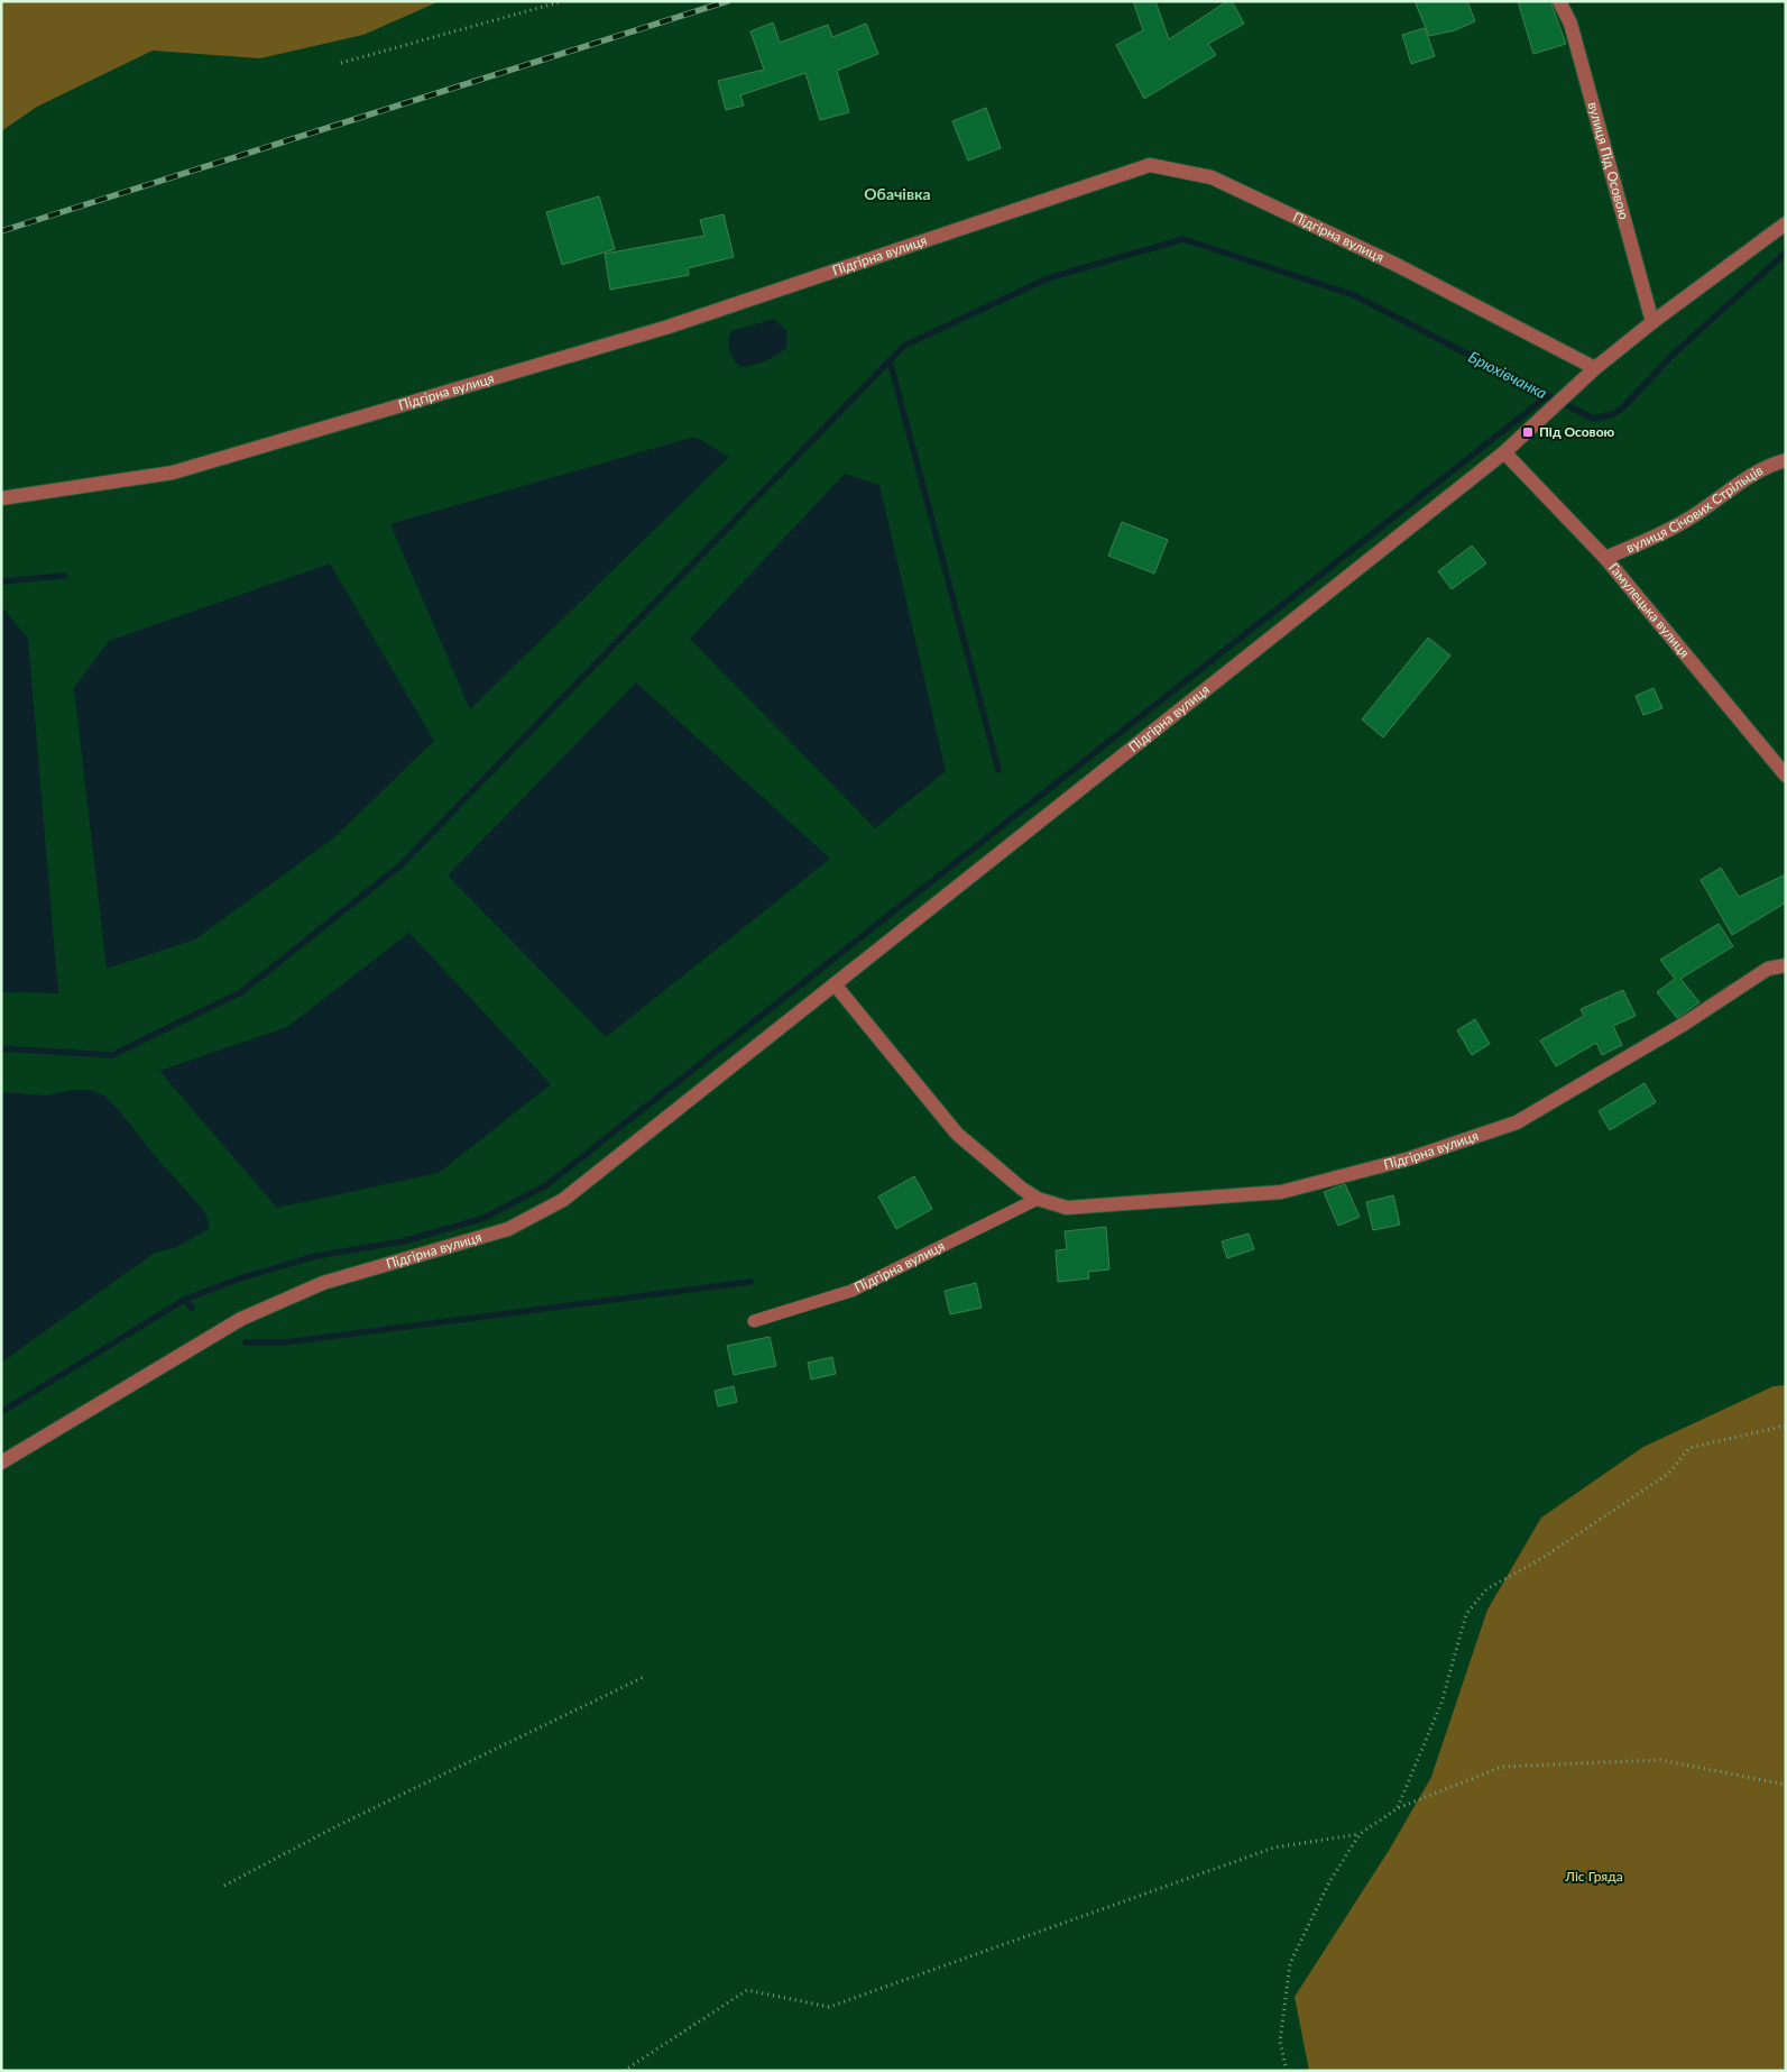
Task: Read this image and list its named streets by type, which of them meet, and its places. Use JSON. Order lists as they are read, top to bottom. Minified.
{"streets":{"street":["вулиця Під Осовою","Підгірна вулиця","вулиця Січових Стрільців","Гамулецька вулиця"]},"crossings":[["Підгірна вулиця","Гамулецька вулиця"],["вулиця Січових Стрільців","Гамулецька вулиця"]],"districts":["Обачівка"],"water":["Брюхівчанка"],"parks":["Ліс Гряда"],"places":{"transit":["Під Осовою"]}}
